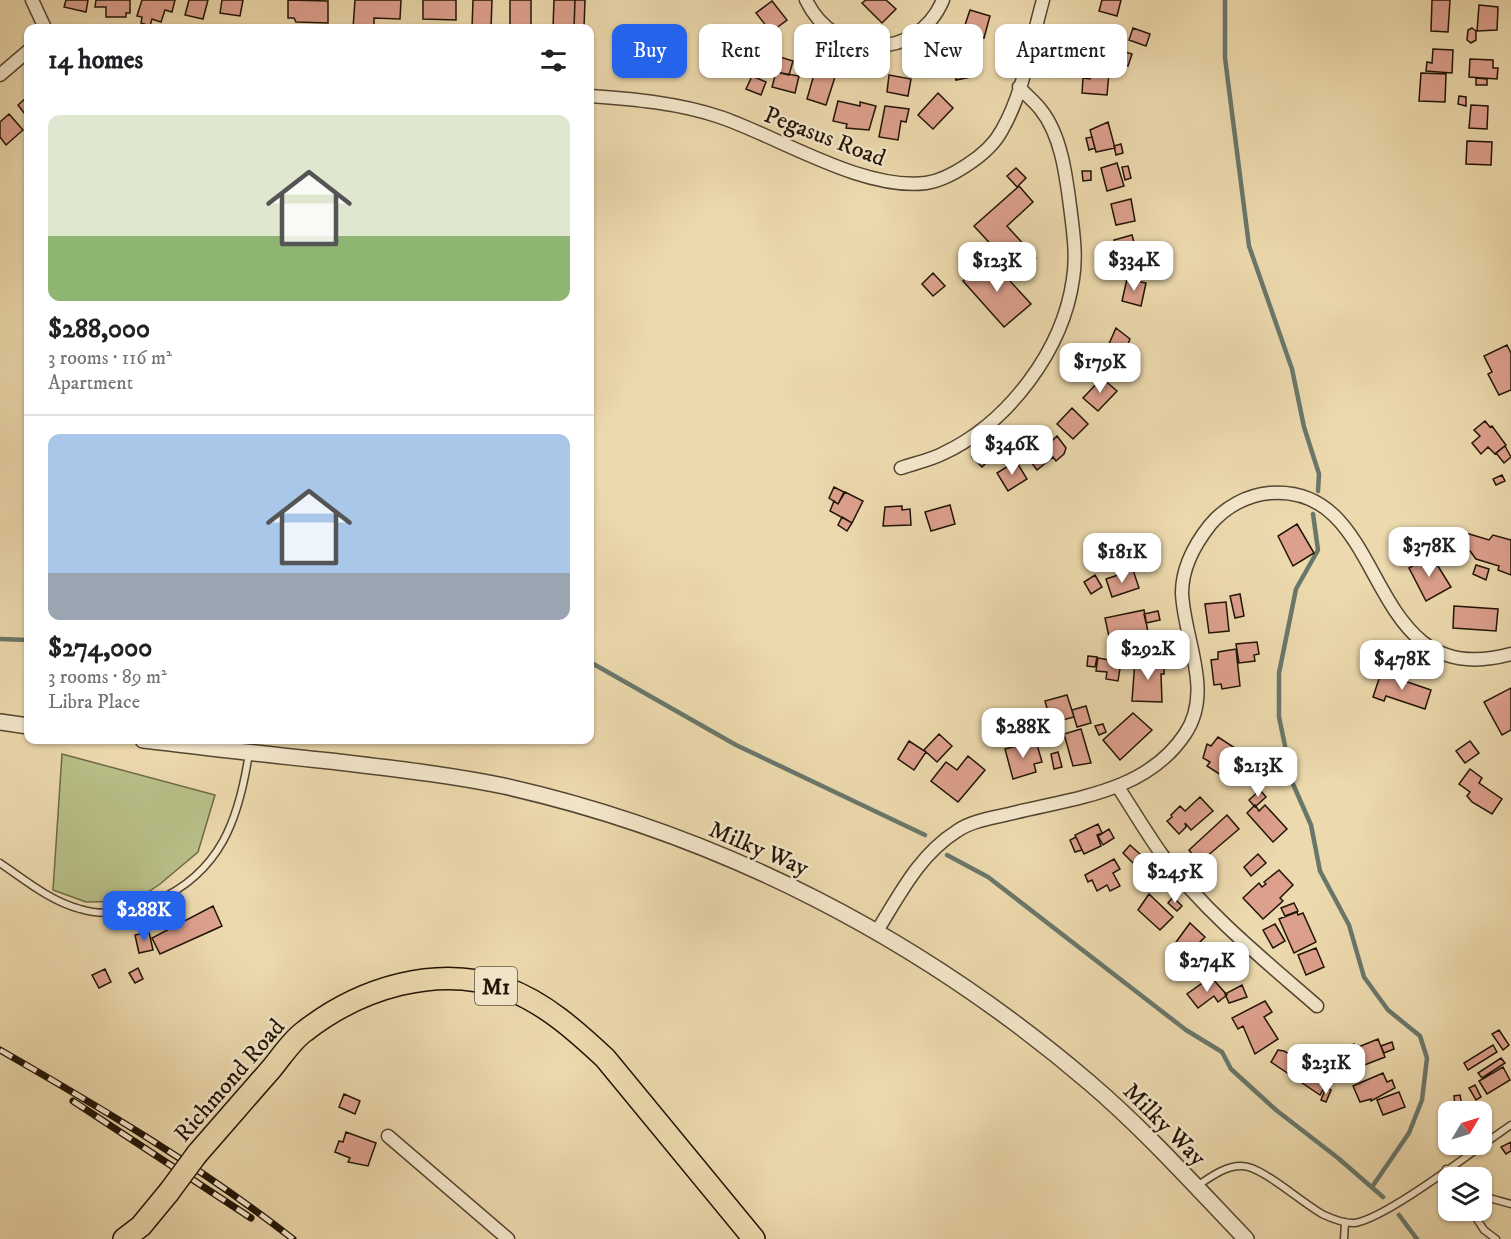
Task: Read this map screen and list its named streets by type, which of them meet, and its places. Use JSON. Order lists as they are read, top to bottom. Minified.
{"streets":{"highway":["M1","Richmond Road"],"street":["Pegasus Road","Milky Way"]},"north":"top right","page":{"chip":["Buy","Rent","Filters","New","Apartment"],"heading":"14 homes","list":[{"name":"$288,000","note":"3 rooms · 116 m² · Apartment"},{"name":"$274,000","note":"3 rooms · 89 m² · Libra Place"}],"price":["$334K","$123K","$179K","$346K","$378K","$181K","$292K","$478K","$288K","$213K","$245K","$288K","$274K","$231K"]}}
